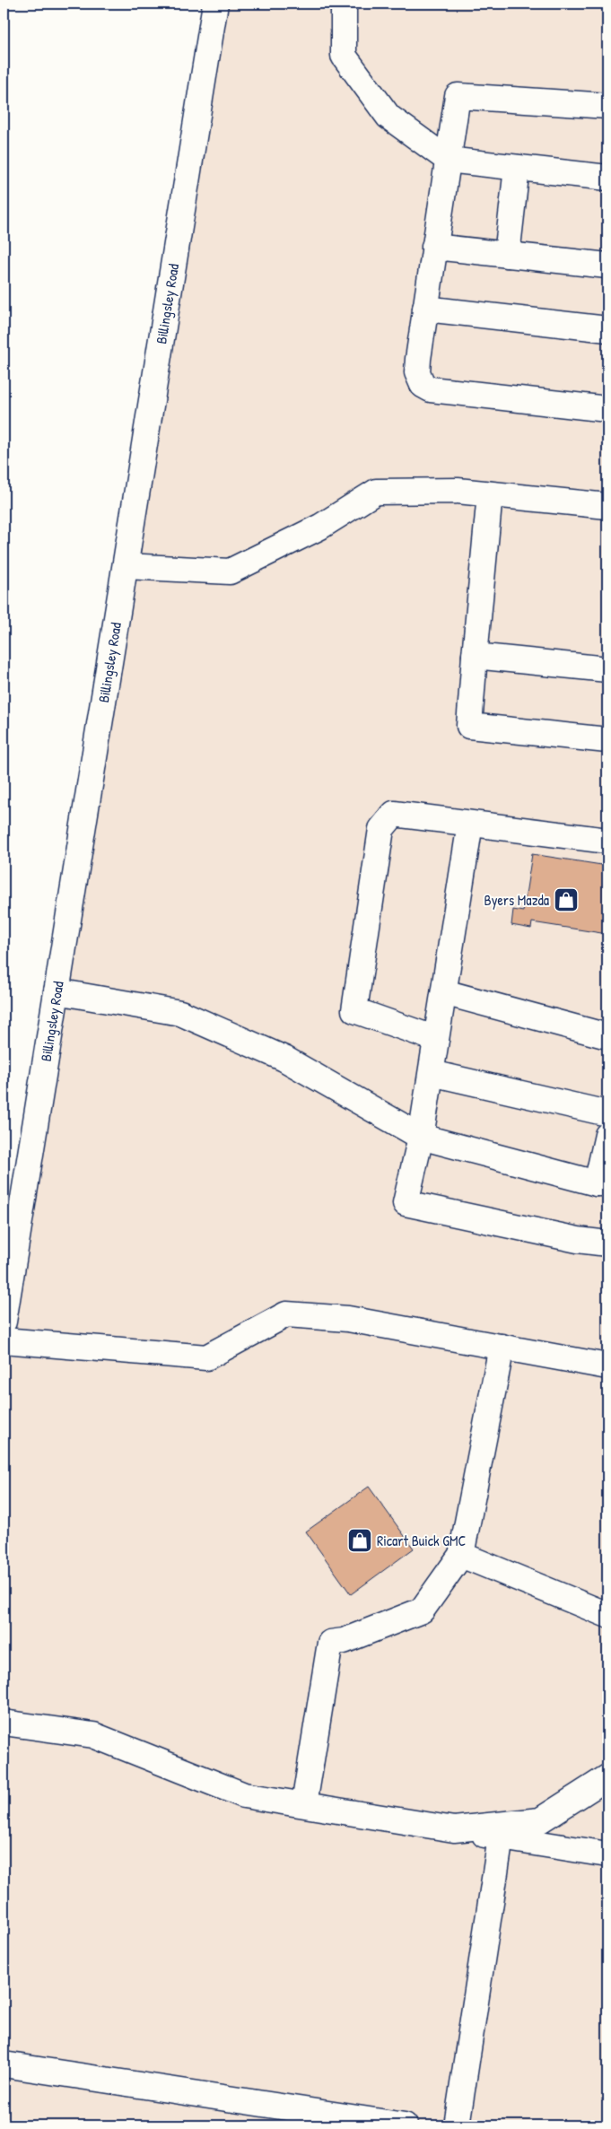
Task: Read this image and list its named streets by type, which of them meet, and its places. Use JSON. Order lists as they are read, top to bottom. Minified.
{"streets":{"street":["Billingsley Road"]},"places":{"shop":["Byers Mazda","Ricart Buick GMC"]}}
